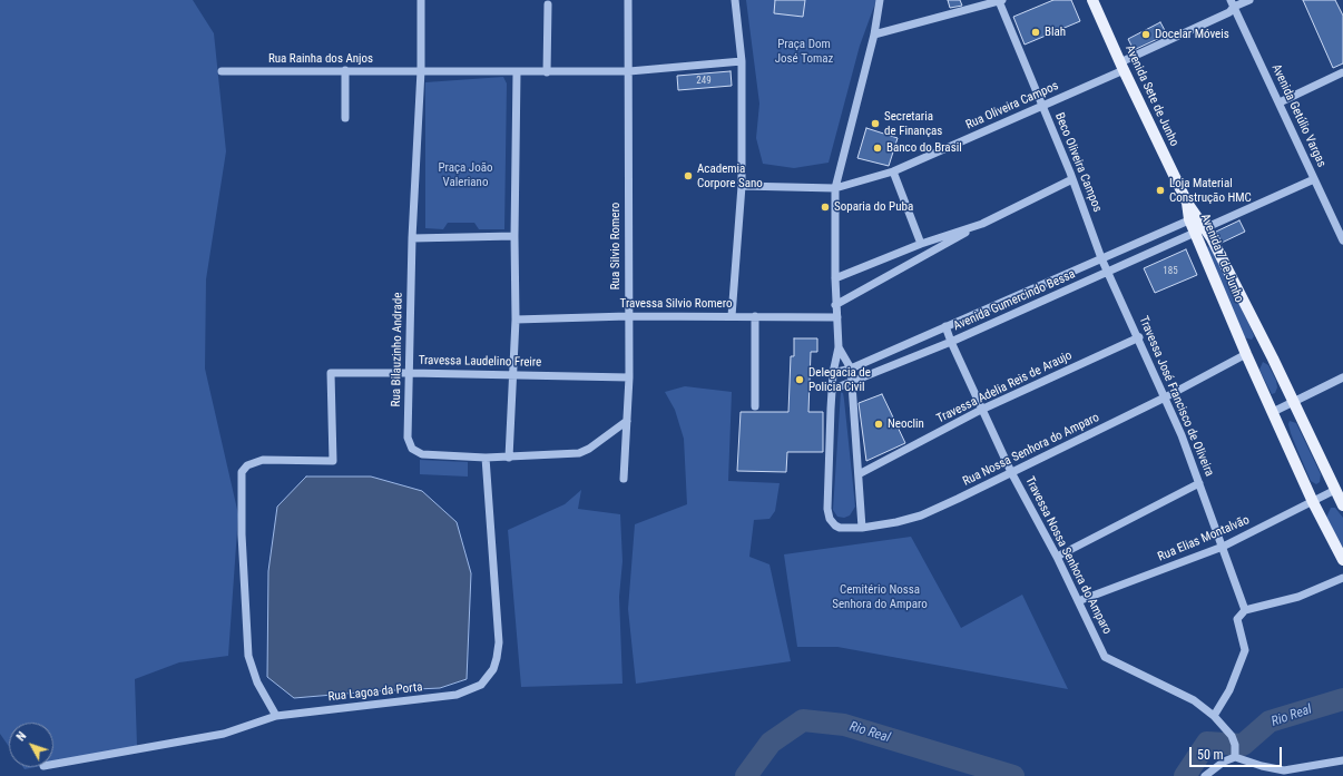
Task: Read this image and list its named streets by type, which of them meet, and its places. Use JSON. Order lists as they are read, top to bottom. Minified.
{"streets":{"main road":["Avenida Sete de Junho","Avenida 7 de Junho"],"street":["Rua Rainha dos Anjos","Rua Oliveira Campos","Avenida Getúlio Vargas","Beco Oliveira Campos","Rua Silvio Romero","Avenida Gumercindo Bessa","Travessa Silvio Romero","Rua Bilauzinho Andrade","Travessa Laudelino Freire","Travessa Adelia Reis de Araujo","Travessa José Francisco de Oliveira","Rua Nossa Senhora do Amparo","Rua Elias Montalvão","Travessa Nossa Senhora do Amparo","Rua Lagoa da Porta"]},"crossings":[["Avenida Sete de Junho","Rua Oliveira Campos"],["Avenida Sete de Junho","Avenida 7 de Junho"],["Rua Oliveira Campos","Avenida Getúlio Vargas"],["Rua Oliveira Campos","Beco Oliveira Campos"],["Avenida Getúlio Vargas","Avenida Gumercindo Bessa"],["Beco Oliveira Campos","Avenida Gumercindo Bessa"],["Beco Oliveira Campos","Travessa José Francisco de Oliveira"],["Rua Silvio Romero","Travessa Silvio Romero"],["Rua Silvio Romero","Travessa Laudelino Freire"],["Avenida 7 de Junho","Avenida Gumercindo Bessa"],["Avenida 7 de Junho","Rua Nossa Senhora do Amparo"],["Avenida 7 de Junho","Rua Elias Montalvão"],["Avenida Gumercindo Bessa","Travessa José Francisco de Oliveira"],["Avenida Gumercindo Bessa","Rua Nossa Senhora do Amparo"],["Avenida Gumercindo Bessa","Travessa Nossa Senhora do Amparo"],["Rua Bilauzinho Andrade","Travessa Laudelino Freire"],["Rua Bilauzinho Andrade","Rua Lagoa da Porta"],["Travessa Laudelino Freire","Rua Lagoa da Porta"],["Travessa Adelia Reis de Araujo","Travessa José Francisco de Oliveira"],["Travessa Adelia Reis de Araujo","Travessa Nossa Senhora do Amparo"],["Travessa José Francisco de Oliveira","Rua Nossa Senhora do Amparo"],["Travessa José Francisco de Oliveira","Rua Elias Montalvão"],["Rua Nossa Senhora do Amparo","Travessa Nossa Senhora do Amparo"],["Rua Elias Montalvão","Travessa Nossa Senhora do Amparo"]],"water":["Rio Real"],"parks":["Praça Dom José Tomaz","Praça João Valeriano","Cemitério Nossa Senhora do Amparo"],"places":["Blah","Docelar Móveis","Secretaria de Finanças","Banco do Brasil","Academia Corpore Sano","Loja Material Construção HMC","Soparia do Puba","Delegacia de Policia Civil","Neoclin"],"house_numbers":["249","185"],"scale_bar":"50 m","north":"top left"}
